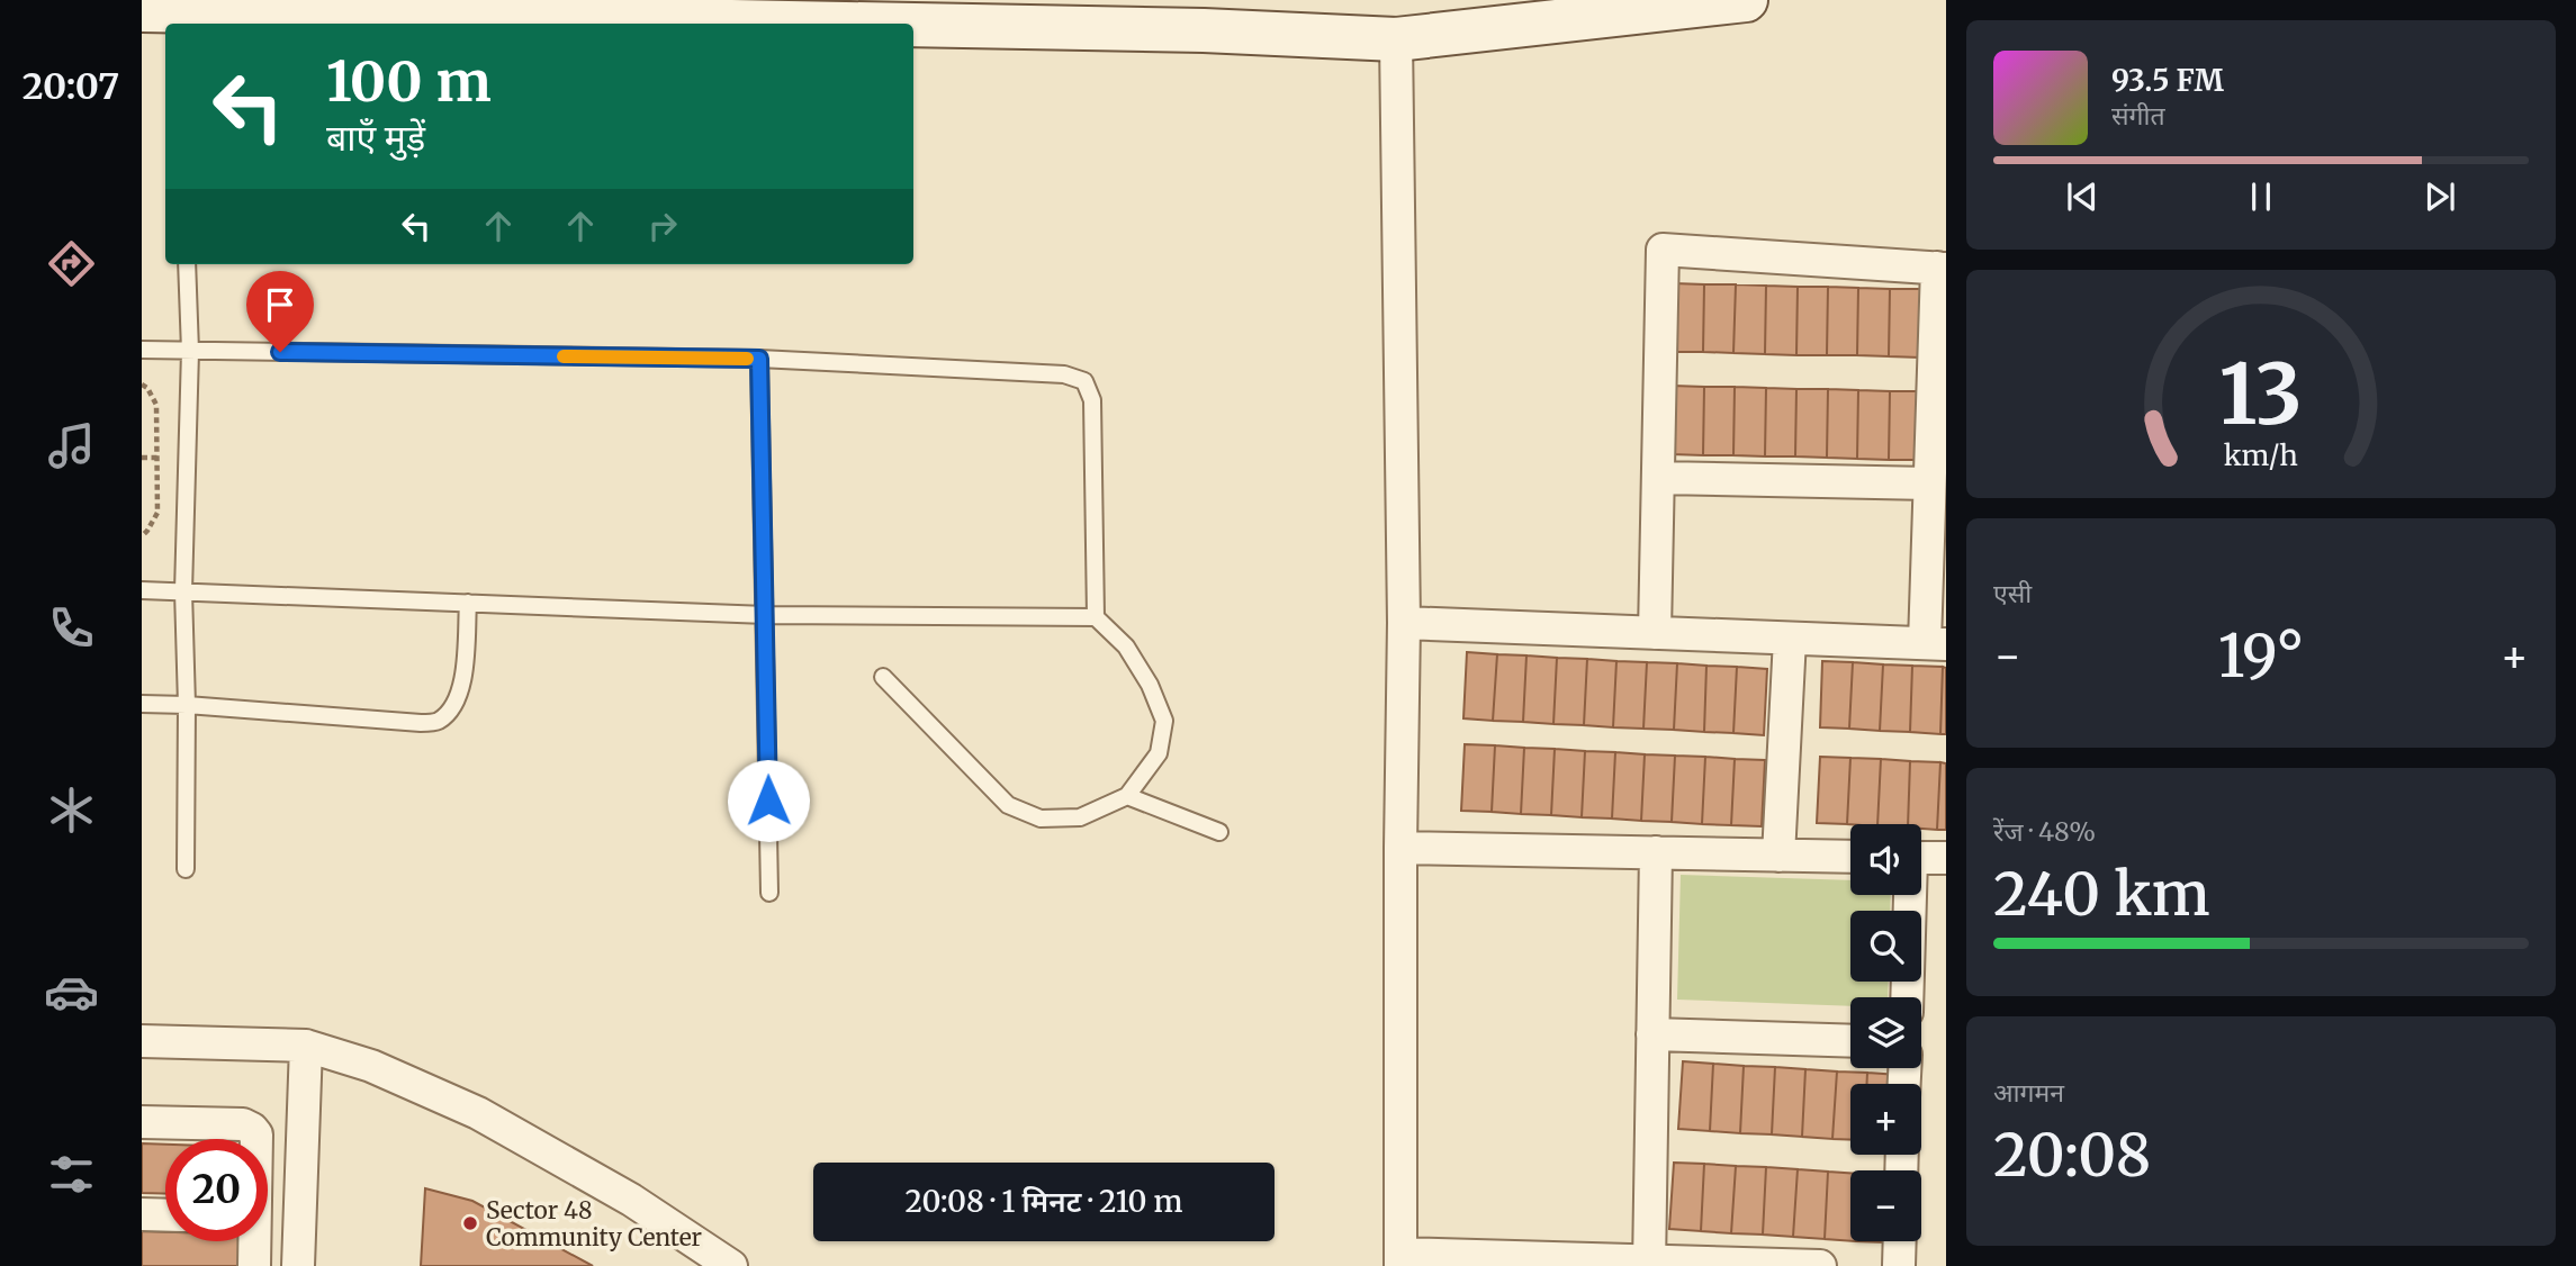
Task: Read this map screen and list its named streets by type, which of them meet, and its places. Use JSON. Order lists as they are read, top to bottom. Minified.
{"places":["Sector 48 Community Center"],"page":{"tabs":"20:07","turn":["100 m","बाएँ मुड़ें"],"song":["93.5 FM","संगीत"],"tile":["एसी",["रेंज · 48%","240 km"],["आगमन","20:08"]],"heat":["−","19°","+"],"map_buttons":["+","−"],"limit":"20","trip":"20:08 · 1 मिनट · 210 m","gauge":["13","km/h"]}}
